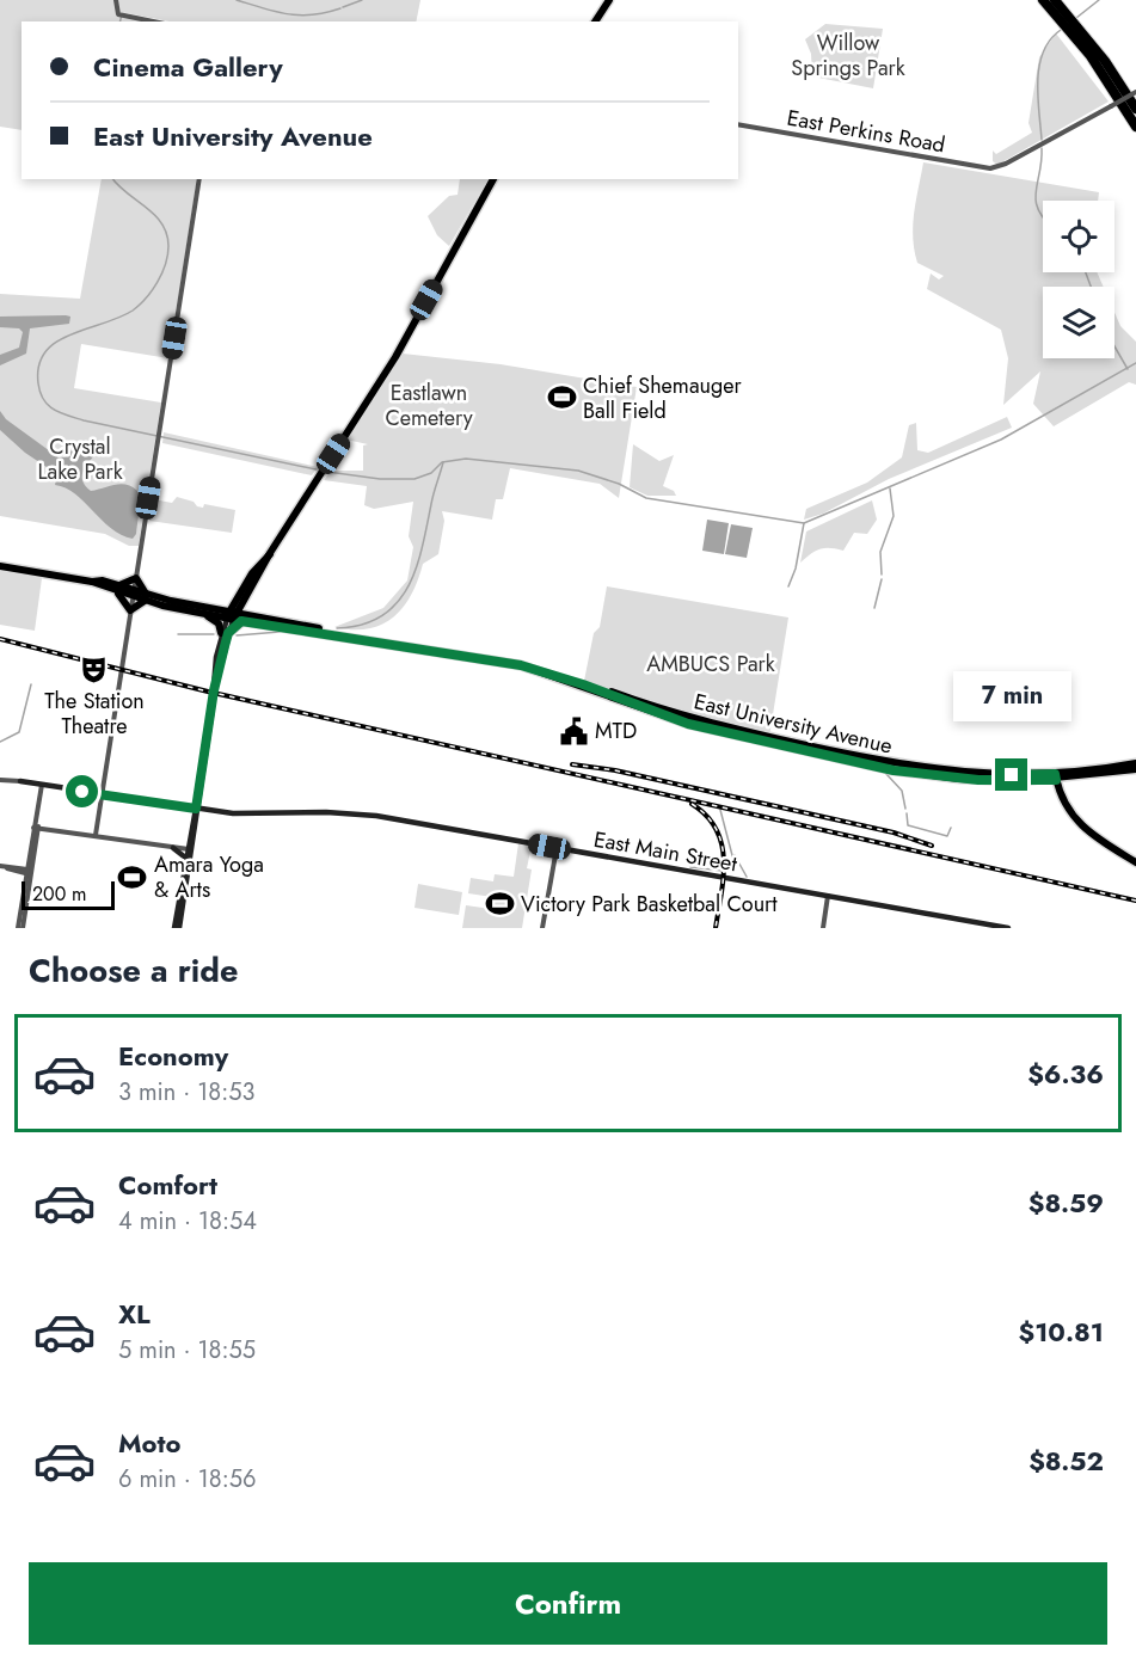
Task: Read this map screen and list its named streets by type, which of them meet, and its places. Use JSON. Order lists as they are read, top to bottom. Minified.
{"streets":{"main road":["East University Avenue","East Main Street"],"street":["East Perkins Road"]},"parks":["Willow Springs Park","Eastlawn Cemetery","Crystal Lake Park","AMBUCS Park"],"places":{"sports":["Chief Shemauger Ball Field","Amara Yoga & Arts","Victory Park Basketbal Court"],"theatre":["The Station Theatre"],"public building":["MTD"]},"scale_bar":"200 m","page":{"banner":["Cinema Gallery","East University Avenue"],"bubble":"7 min","scale":"200 m","heading":"Choose a ride","list":[{"name":"Economy","note":"3 min · 18:53","value":"$6.36"},{"name":"Comfort","note":"4 min · 18:54","value":"$8.59"},{"name":"XL","note":"5 min · 18:55","value":"$10.81"},{"name":"Moto","note":"6 min · 18:56","value":"$8.52"}],"buttons":"Confirm"}}
